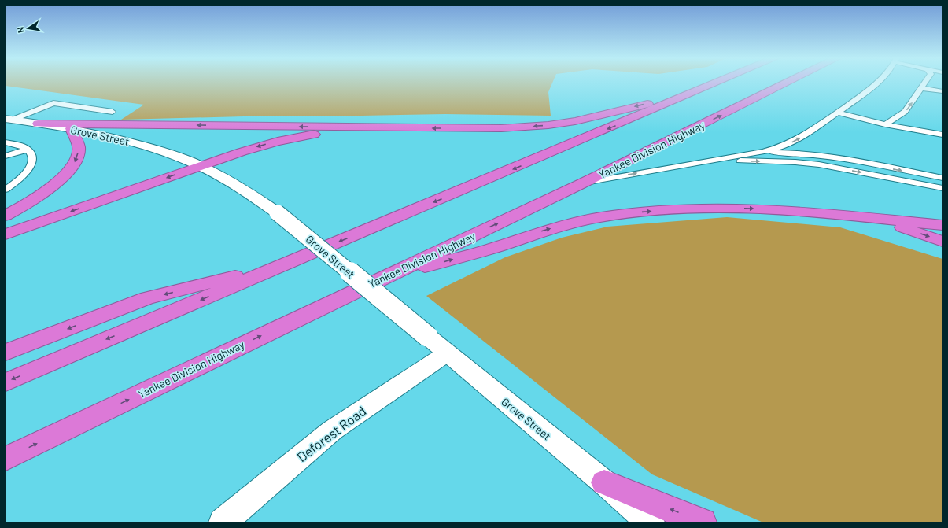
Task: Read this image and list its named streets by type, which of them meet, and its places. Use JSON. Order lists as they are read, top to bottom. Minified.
{"streets":{"highway":["Yankee Division Highway"],"main road":["Grove Street","Deforest Road"]},"crossings":[["Grove Street","Deforest Road"]],"north":"left"}
